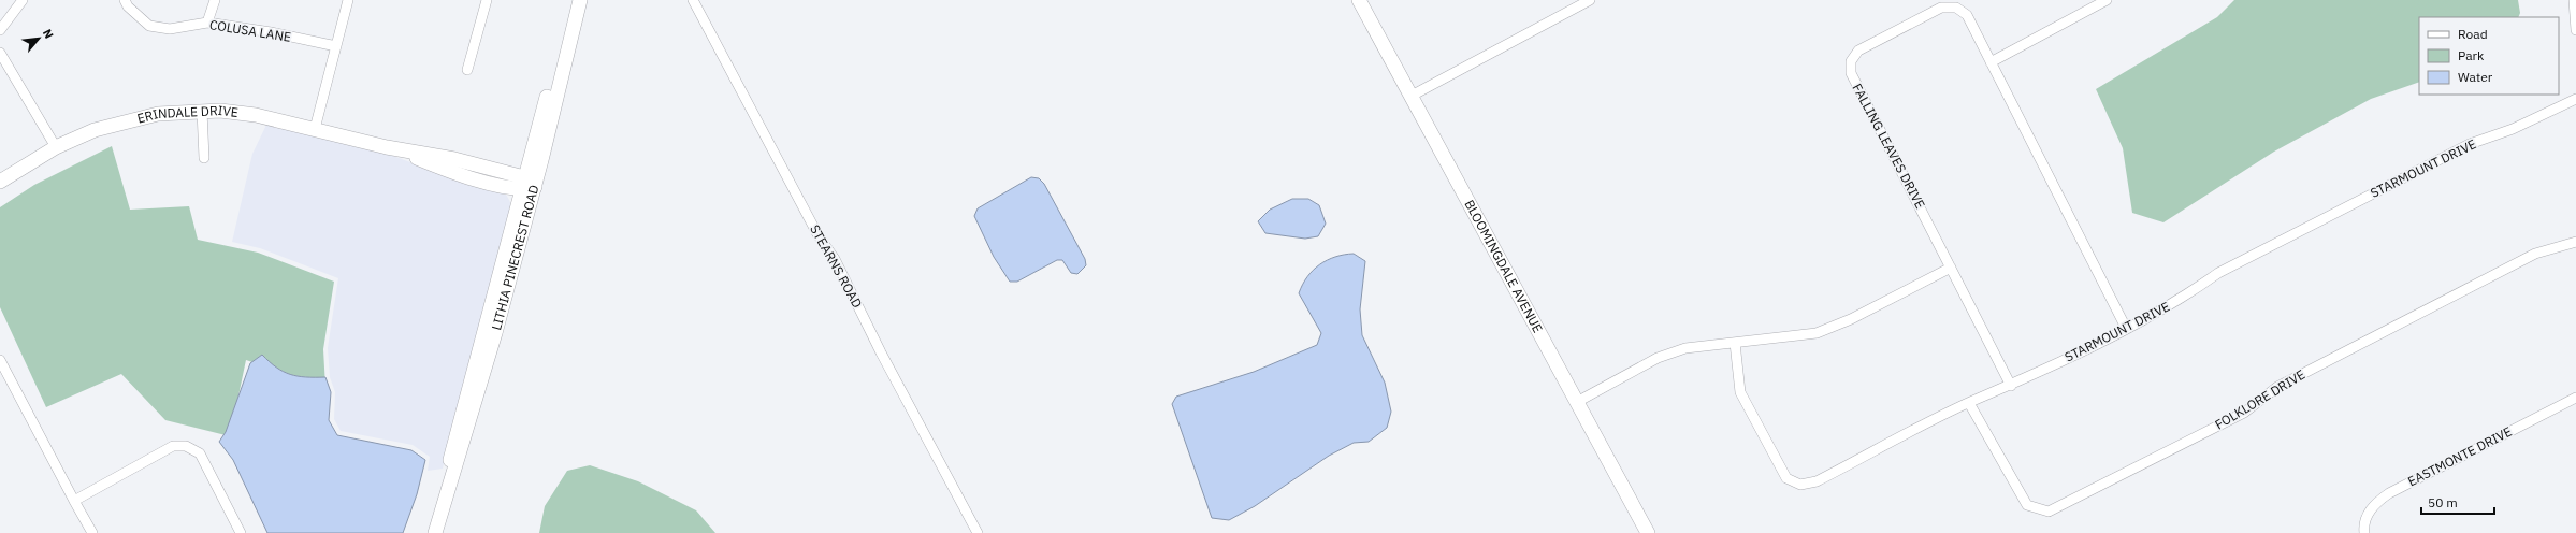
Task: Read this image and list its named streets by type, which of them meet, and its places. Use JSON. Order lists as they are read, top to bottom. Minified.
{"streets":{"street":["COLUSA LANE","ERINDALE DRIVE","FALLING LEAVES DRIVE","STARMOUNT DRIVE","LITHIA PINECREST ROAD","STEARNS ROAD","BLOOMINGDALE AVENUE","FOLKLORE DRIVE","EASTMONTE DRIVE"]},"crossings":[["ERINDALE DRIVE","LITHIA PINECREST ROAD"],["FALLING LEAVES DRIVE","STARMOUNT DRIVE"],["STARMOUNT DRIVE","FOLKLORE DRIVE"]],"legend":["Road","Park","Water"],"scale_bar":"50 m","north":"top right"}
